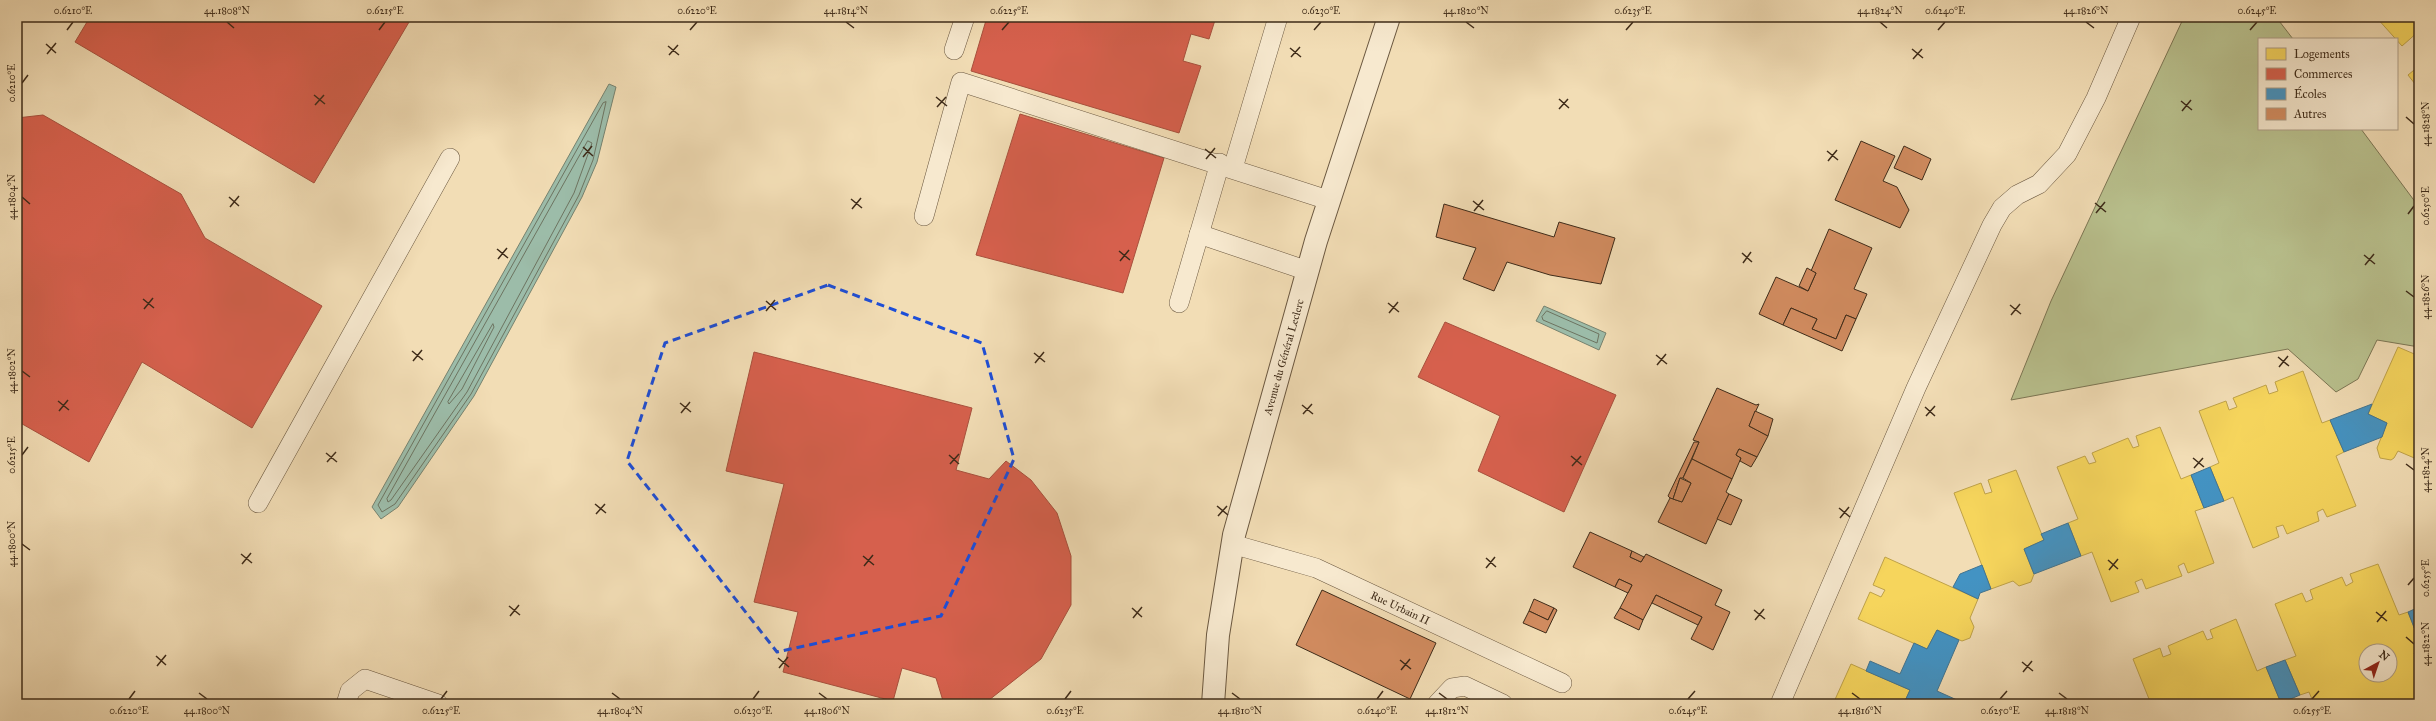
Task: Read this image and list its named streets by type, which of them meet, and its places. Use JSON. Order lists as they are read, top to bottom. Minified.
{"streets":{"street":["Avenue du Général Leclerc"],"lane":["Rue Urbain II"]},"crossings":[["Avenue du Général Leclerc","Rue Urbain II"]],"legend":["Logements","Commerces","Écoles","Autres"],"north":"top right","coordinates":["0.6210°E","44.1808°N","0.6215°E","0.6220°E","44.1814°N","0.6225°E","0.6230°E","44.1820°N","0.6235°E","44.1824°N","0.6240°E","44.1826°N","0.6245°E","44.1828°N","44.1804°N","0.6250°E","44.1802°N","44.1800°N","0.6255°E","44.1822°N","44.1806°N","44.1810°N","44.1812°N","44.1816°N","44.1818°N"]}
